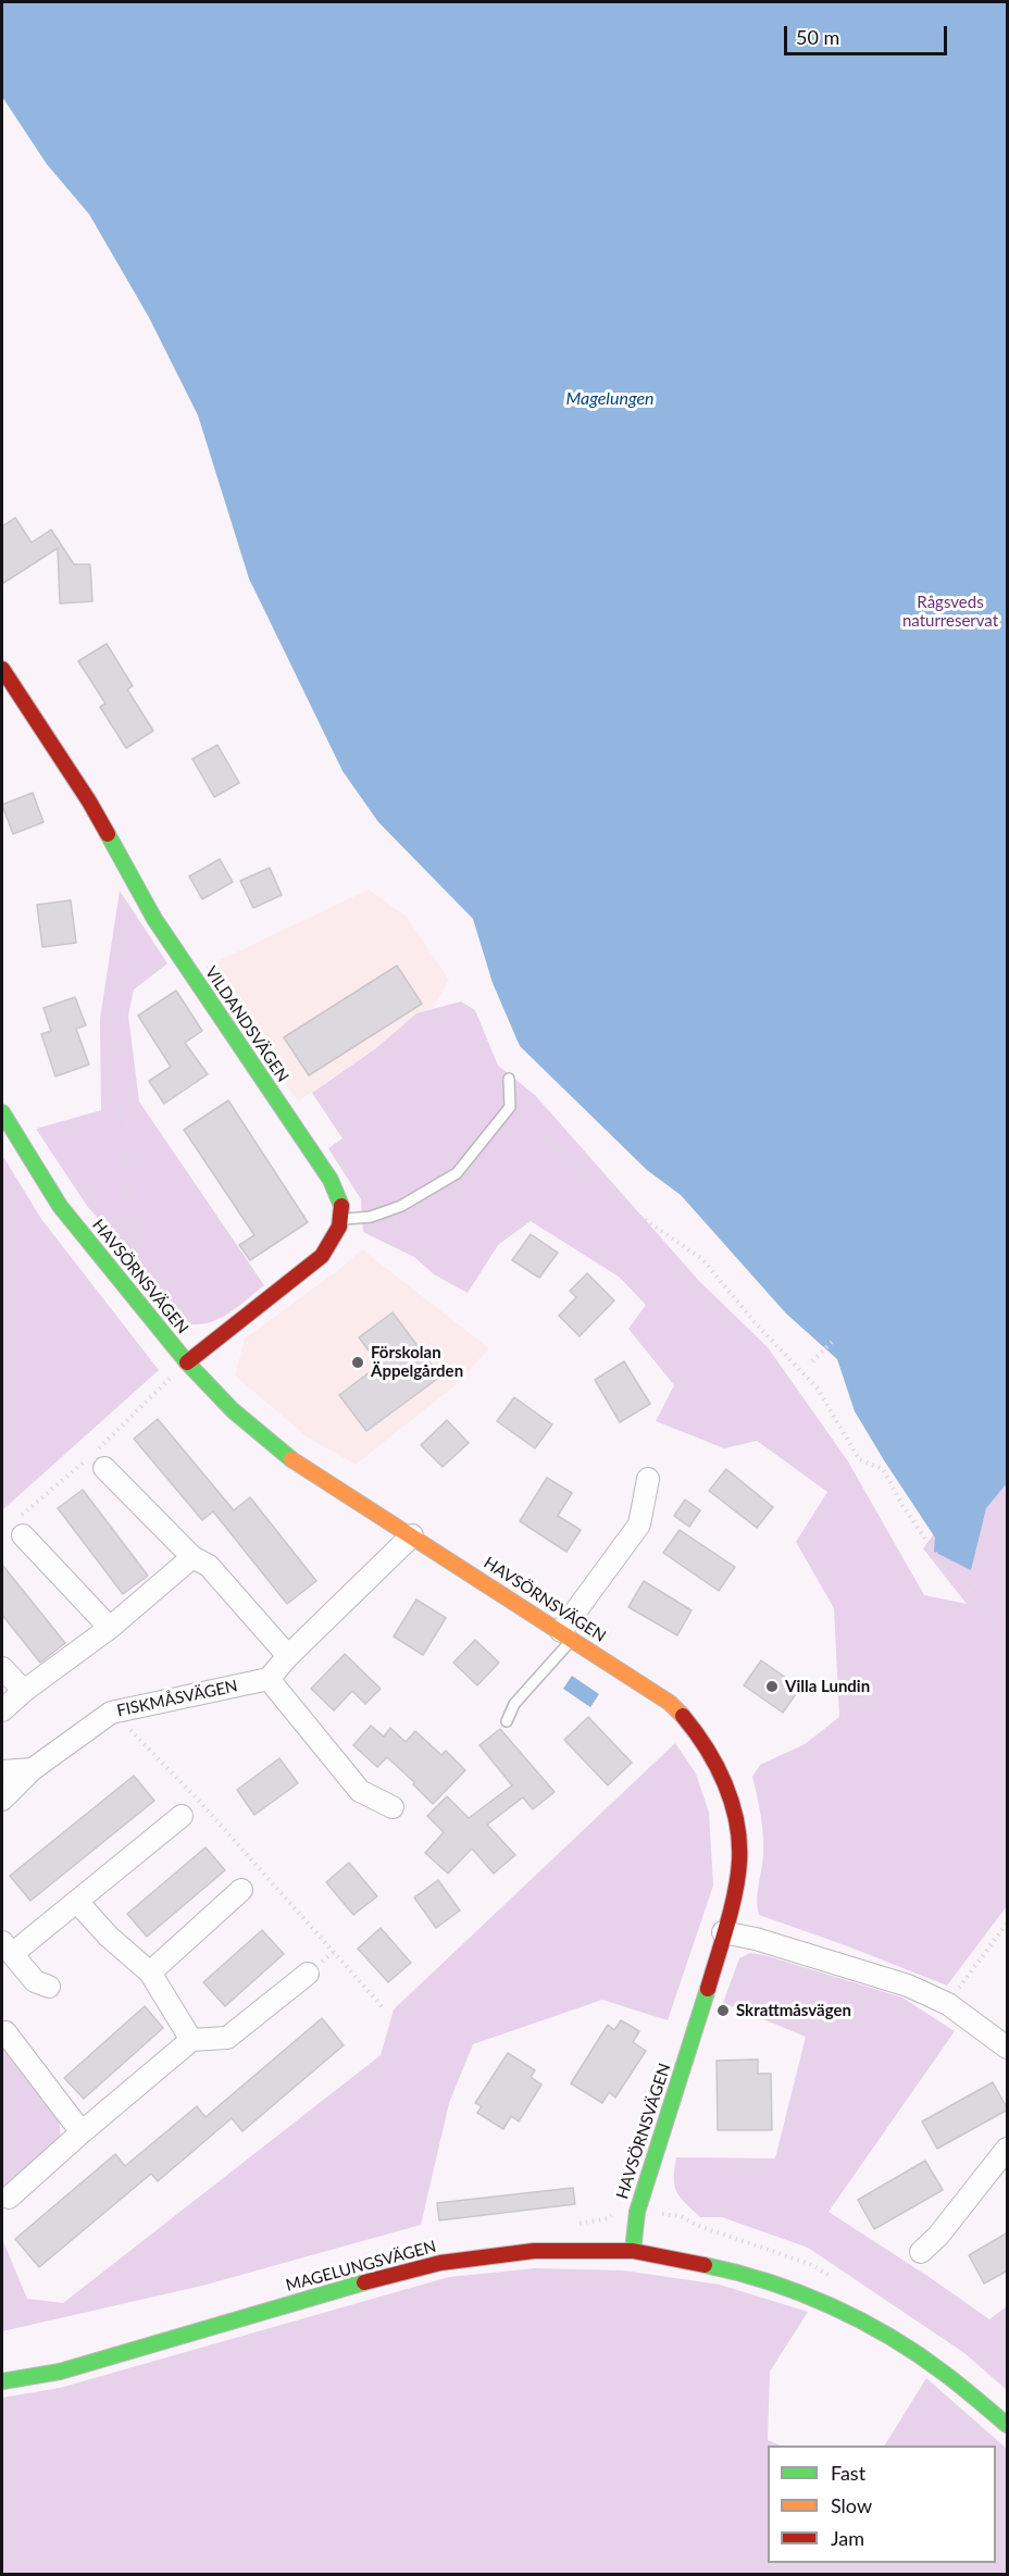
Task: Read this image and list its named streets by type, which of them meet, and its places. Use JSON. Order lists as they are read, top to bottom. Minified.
{"streets":{"street":["VILDANDSVÄGEN","HAVSÖRNSVÄGEN","FISKMÅSVÄGEN","MAGELUNGSVÄGEN"]},"crossings":[["HAVSÖRNSVÄGEN","MAGELUNGSVÄGEN"]],"water":["Magelungen"],"parks":["Rågsveds naturreservat"],"places":["Förskolan Äppelgården","Villa Lundin","Skrattmåsvägen"],"legend":["Fast","Slow","Jam"],"scale_bar":"50 m"}
